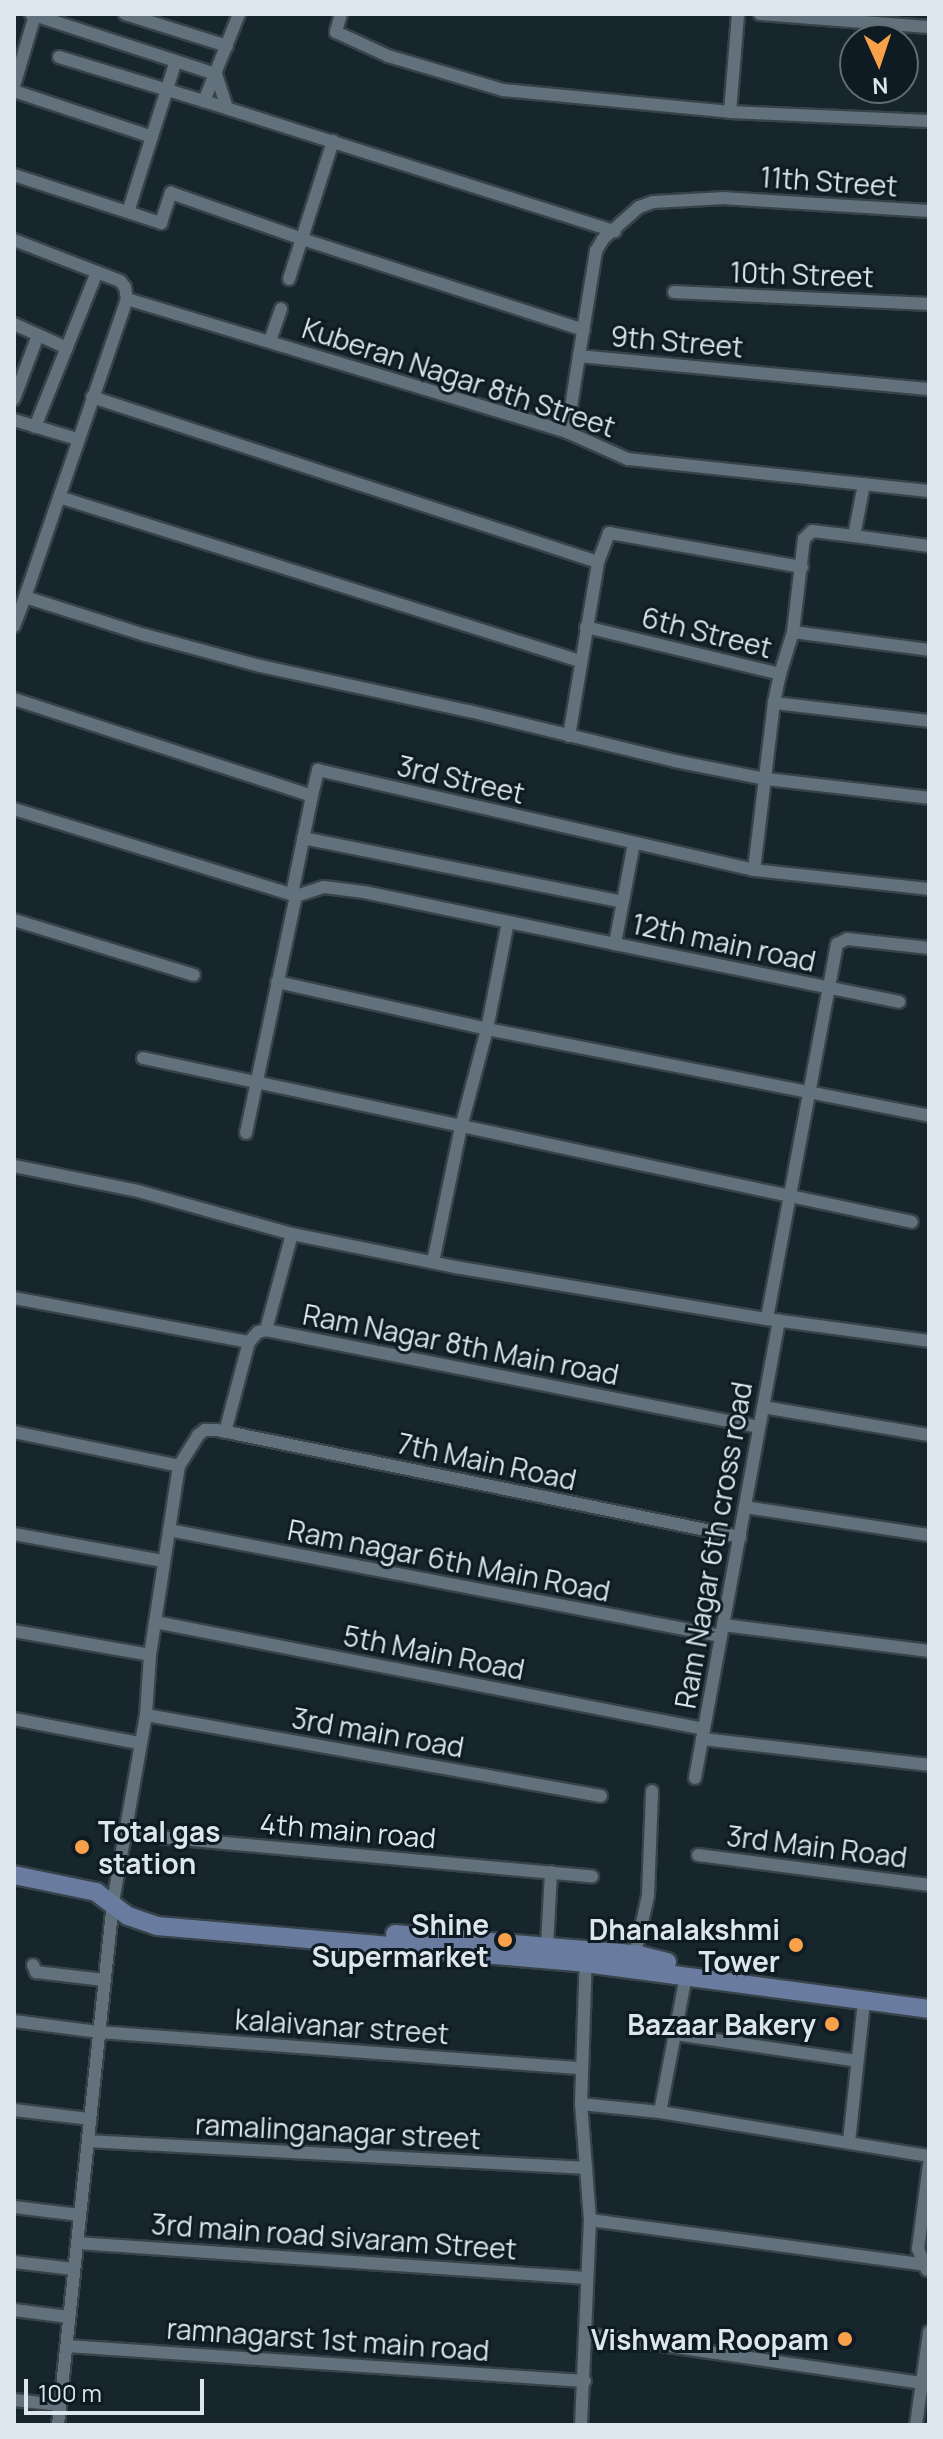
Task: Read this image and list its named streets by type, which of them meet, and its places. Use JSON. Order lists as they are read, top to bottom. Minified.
{"streets":{"street":["11th Street","10th Street","9th Street","Kuberan Nagar 8th Street","6th Street","3rd Street","12th main road","Ram Nagar 8th Main road","7th Main Road","Ram Nagar 6th cross road","Ram nagar 6th Main Road","5th Main Road","3rd main road","4th main road","3rd Main Road","kalaivanar street","ramalinganagar street","3rd main road sivaram Street","ramnagarst 1st main road"]},"crossings":[["11th Street","9th Street"],["3rd Street","12th main road"],["12th main road","Ram Nagar 6th cross road"],["Ram Nagar 8th Main road","Ram Nagar 6th cross road"],["7th Main Road","Ram Nagar 6th cross road"],["Ram Nagar 6th cross road","Ram nagar 6th Main Road"],["Ram Nagar 6th cross road","5th Main Road"]],"places":["Total gas station","Shine Supermarket","Dhanalakshmi Tower","Bazaar Bakery","Vishwam Roopam"],"scale_bar":"100 m","north":"bottom"}
